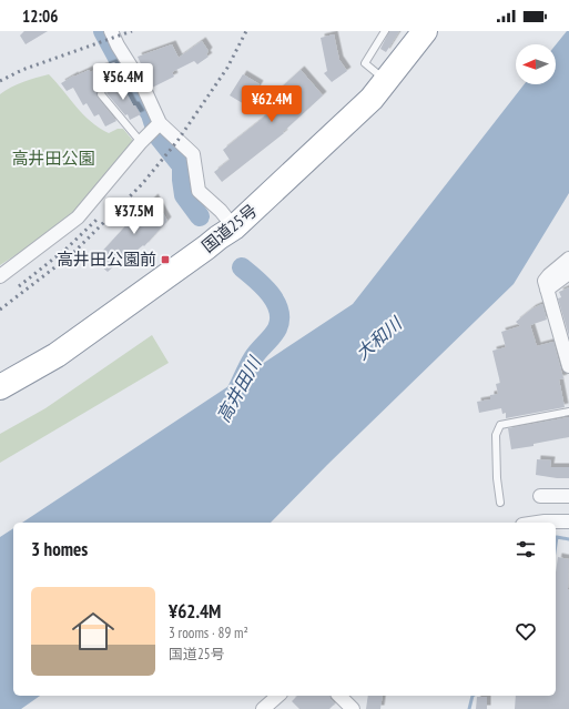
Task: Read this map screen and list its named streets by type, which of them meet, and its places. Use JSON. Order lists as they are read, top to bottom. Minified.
{"streets":{"highway":["国道25号"]},"water":["大和川","高井田川"],"parks":["高井田公園"],"places":{"transit":["高井田公園前"]},"north":"left","page":{"status":"12:06","price":["¥56.4M","¥62.4M","¥37.5M"],"heading":"3 homes","list":[{"name":"¥62.4M","note":"3 rooms · 89 m² · 国道25号"}]}}
